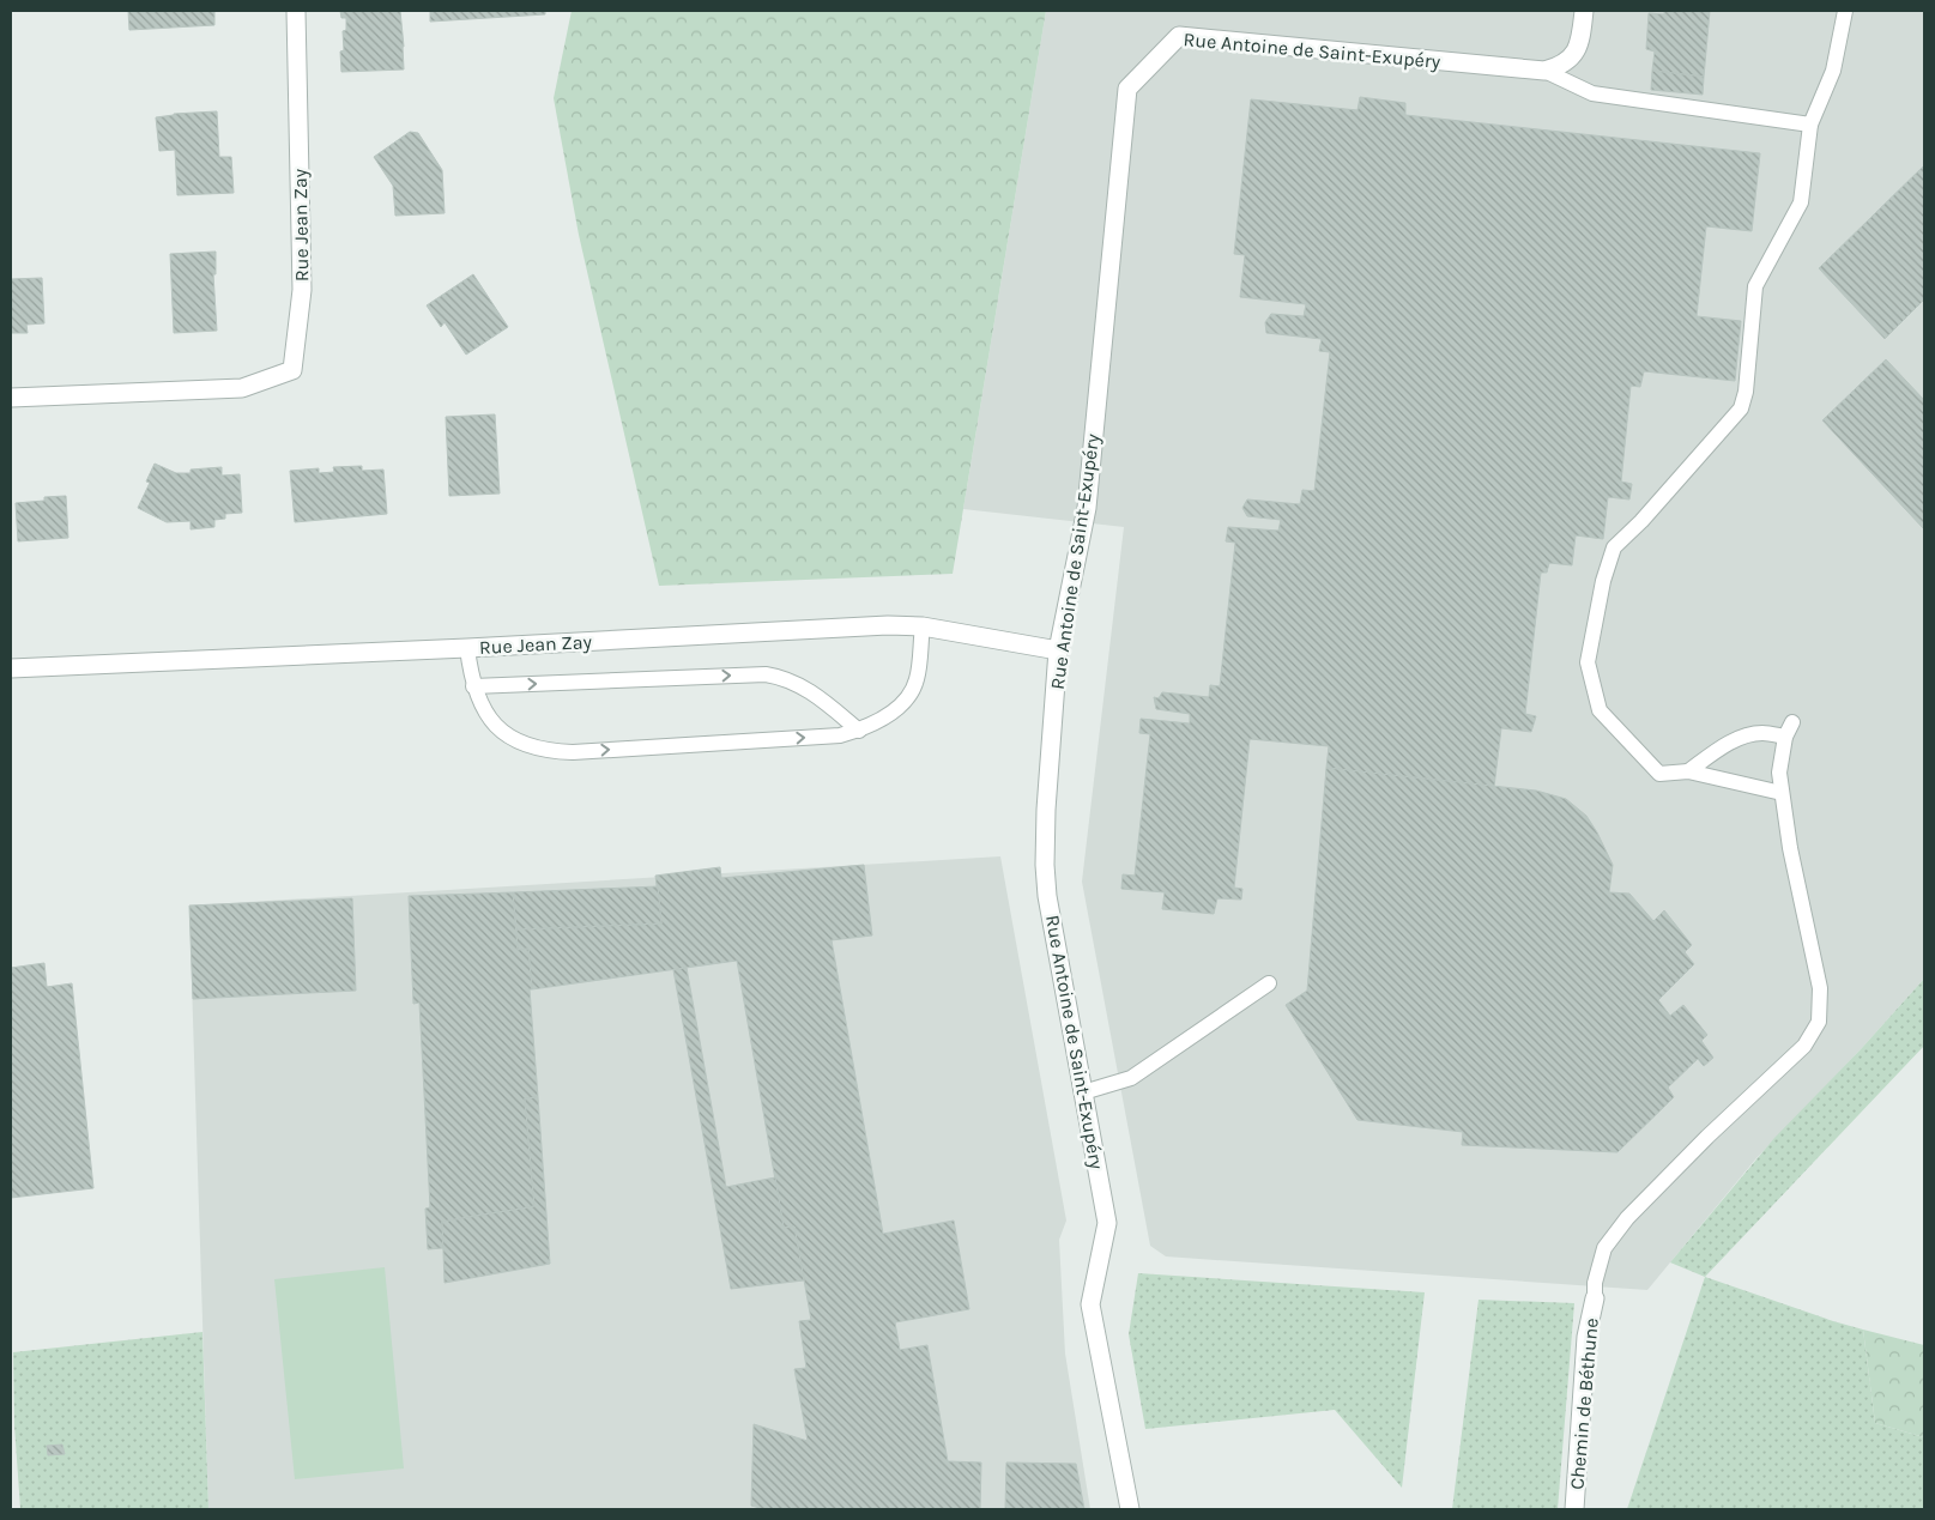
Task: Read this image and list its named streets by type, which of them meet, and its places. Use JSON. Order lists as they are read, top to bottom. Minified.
{"streets":{"street":["Rue Antoine de Saint-Exupéry","Rue Jean Zay","Chemin de Béthune"]},"crossings":[["Rue Antoine de Saint-Exupéry","Rue Jean Zay"]]}
